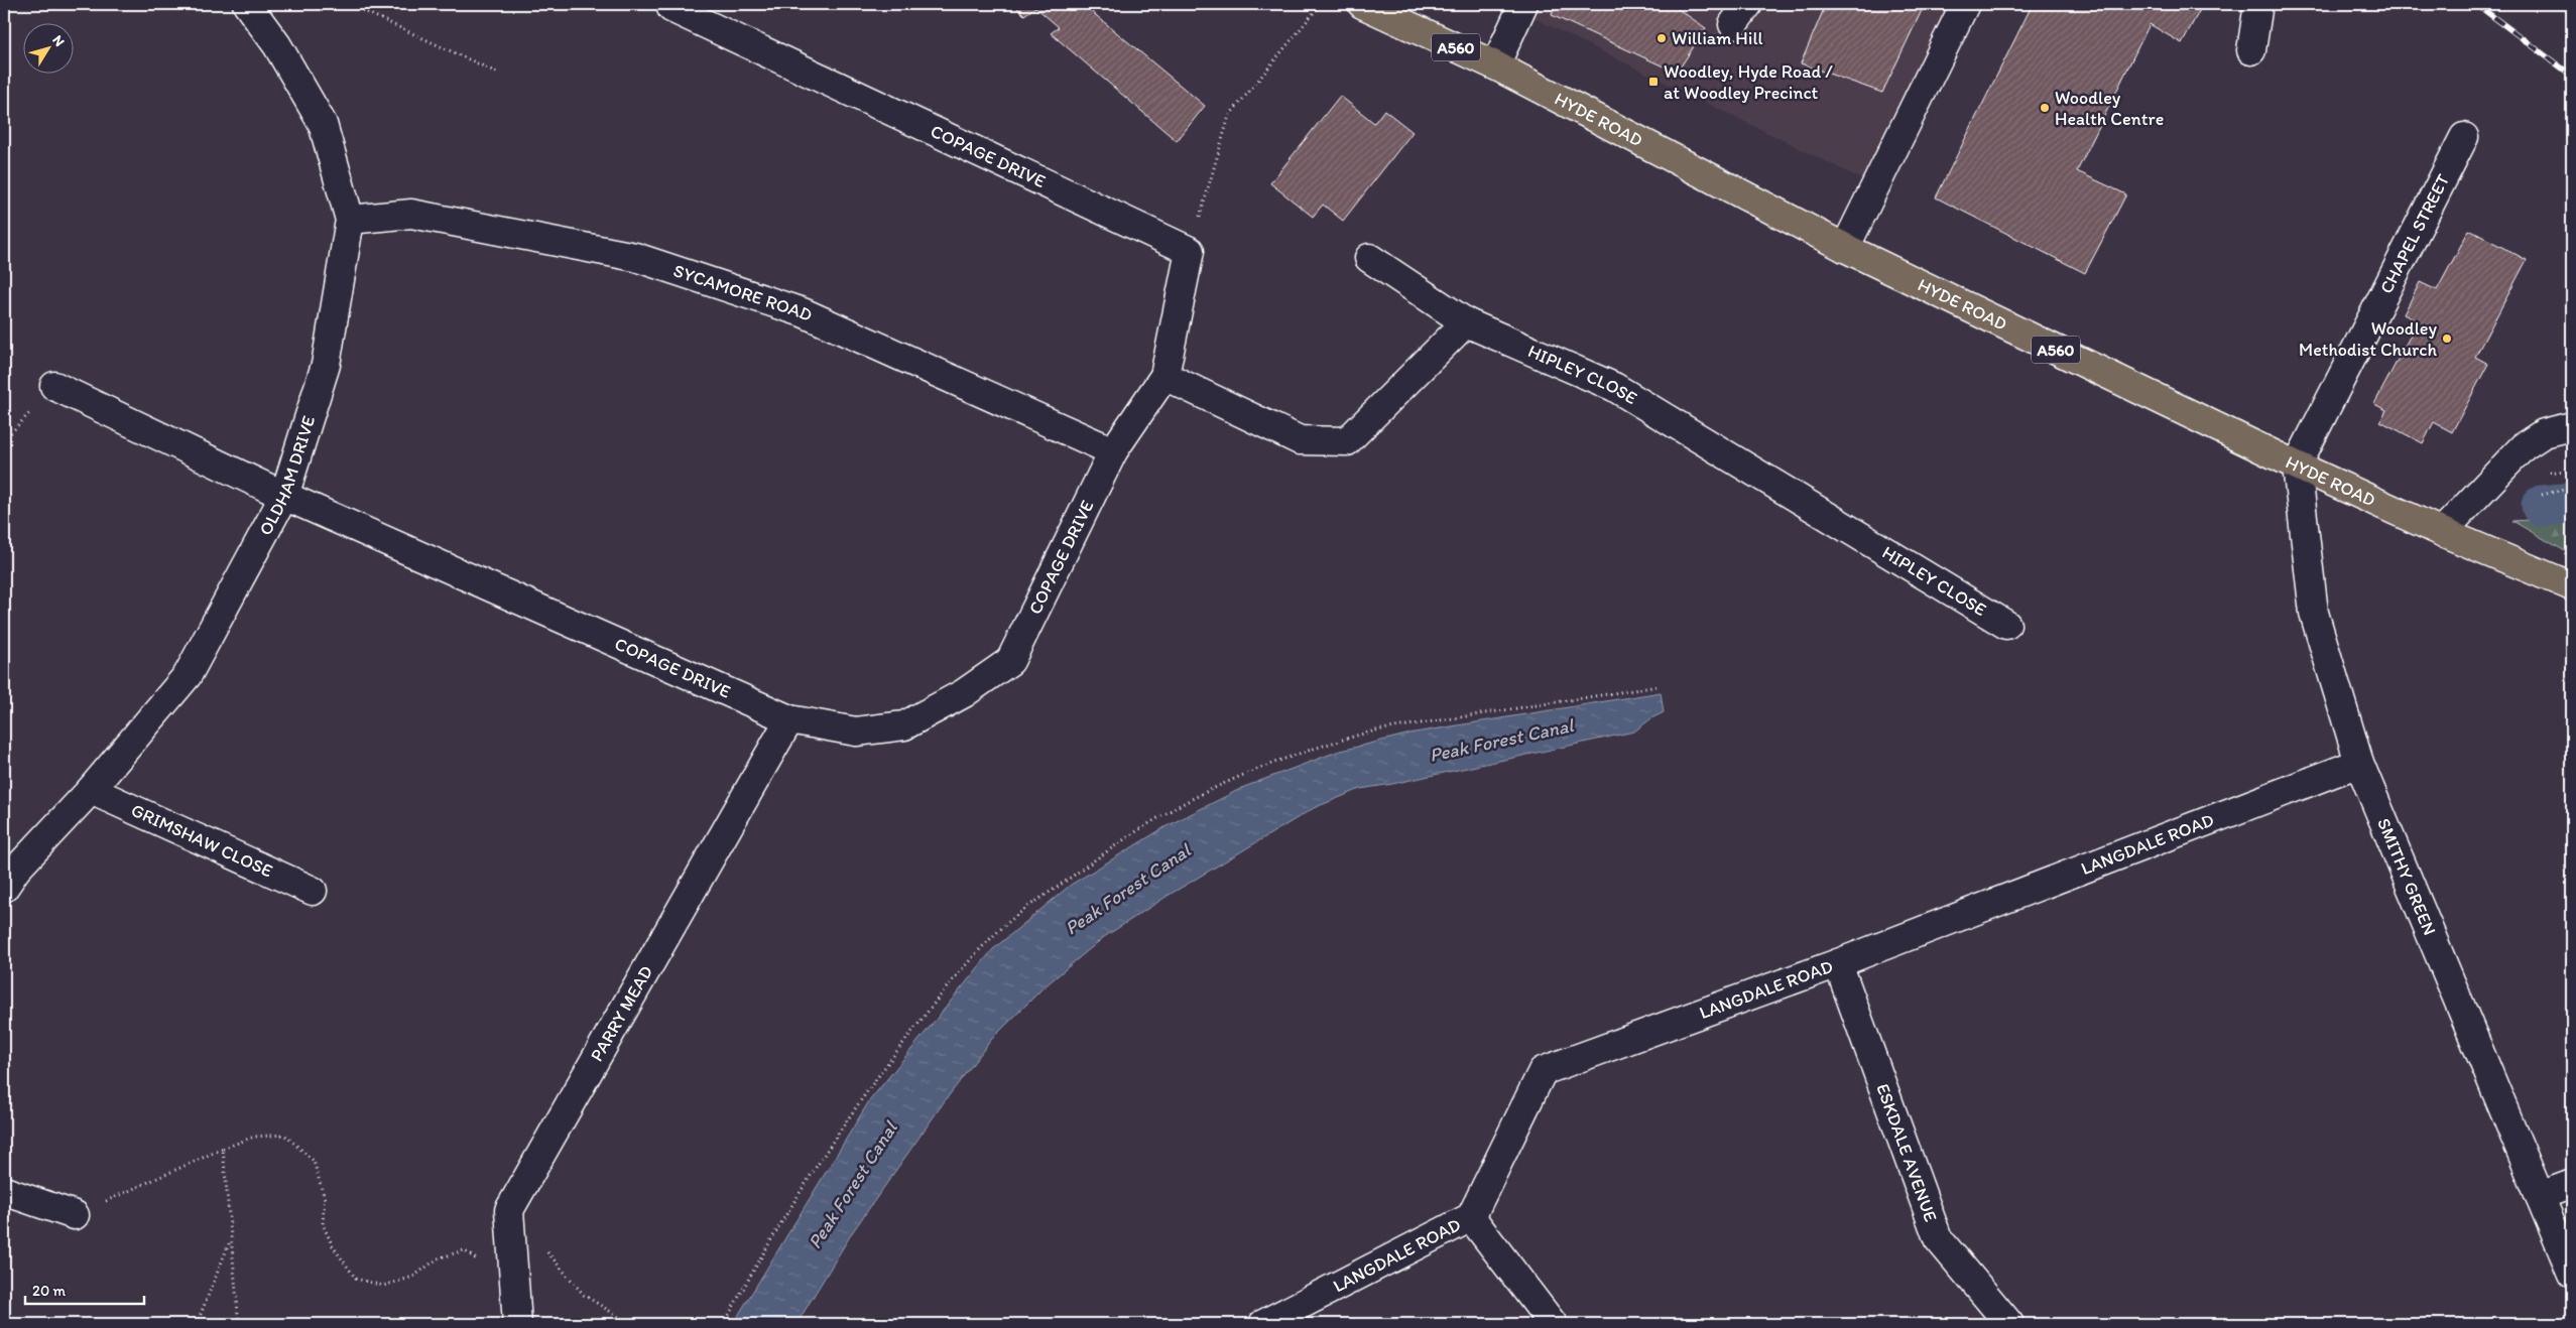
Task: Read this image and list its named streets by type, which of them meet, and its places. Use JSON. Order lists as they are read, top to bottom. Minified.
{"streets":{"main road":["A560","HYDE ROAD"],"street":["COPAGE DRIVE","CHAPEL STREET","SYCAMORE ROAD","HIPLEY CLOSE","OLDHAM DRIVE","GRIMSHAW CLOSE","LANGDALE ROAD","SMITHY GREEN","PARRY MEAD","ESKDALE AVENUE"]},"crossings":[["HYDE ROAD","CHAPEL STREET"],["HYDE ROAD","SMITHY GREEN"],["COPAGE DRIVE","SYCAMORE ROAD"],["COPAGE DRIVE","OLDHAM DRIVE"],["COPAGE DRIVE","PARRY MEAD"],["CHAPEL STREET","SMITHY GREEN"],["SYCAMORE ROAD","OLDHAM DRIVE"],["OLDHAM DRIVE","GRIMSHAW CLOSE"],["LANGDALE ROAD","SMITHY GREEN"],["LANGDALE ROAD","ESKDALE AVENUE"]],"water":["Peak Forest Canal"],"places":{"other":["William Hill","Woodley Health Centre","Woodley Methodist Church"],"transit":["Woodley, Hyde Road / at Woodley Precinct"]},"scale_bar":"20 m","north":"top right"}
